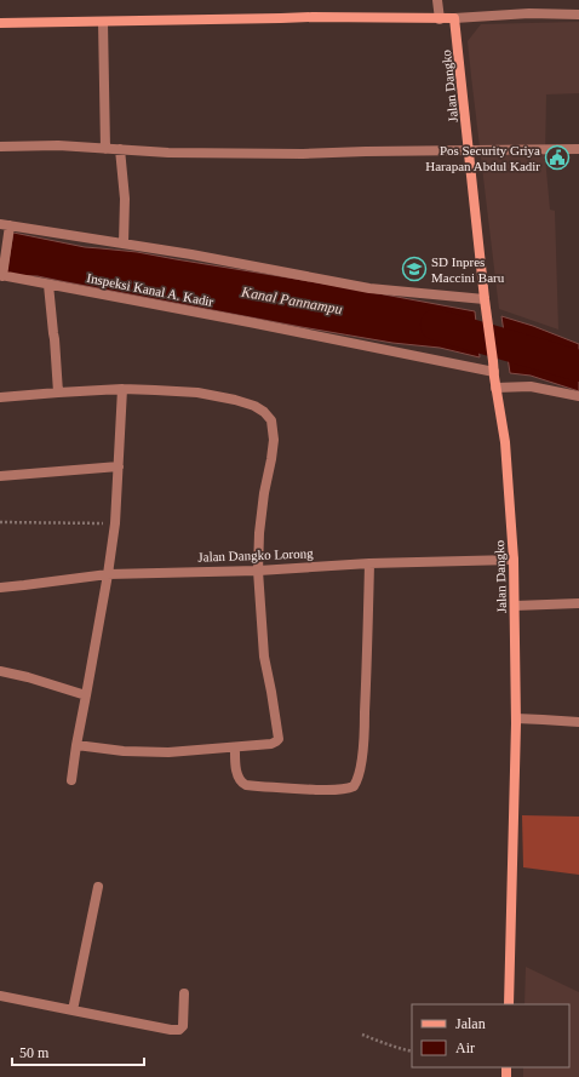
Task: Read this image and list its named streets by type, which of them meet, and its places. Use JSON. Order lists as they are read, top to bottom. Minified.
{"streets":{"main road":["Jalan Dangko"],"street":["Inspeksi Kanal A. Kadir","Jalan Dangko Lorong"]},"crossings":[["Jalan Dangko","Inspeksi Kanal A. Kadir"],["Jalan Dangko","Jalan Dangko Lorong"]],"water":["Kanal Pannampu"],"places":{"public building":["Pos Security Griya Harapan Abdul Kadir"],"school or university":["SD Inpres Maccini Baru"]},"legend":["Jalan","Air"],"scale_bar":"50 m"}
